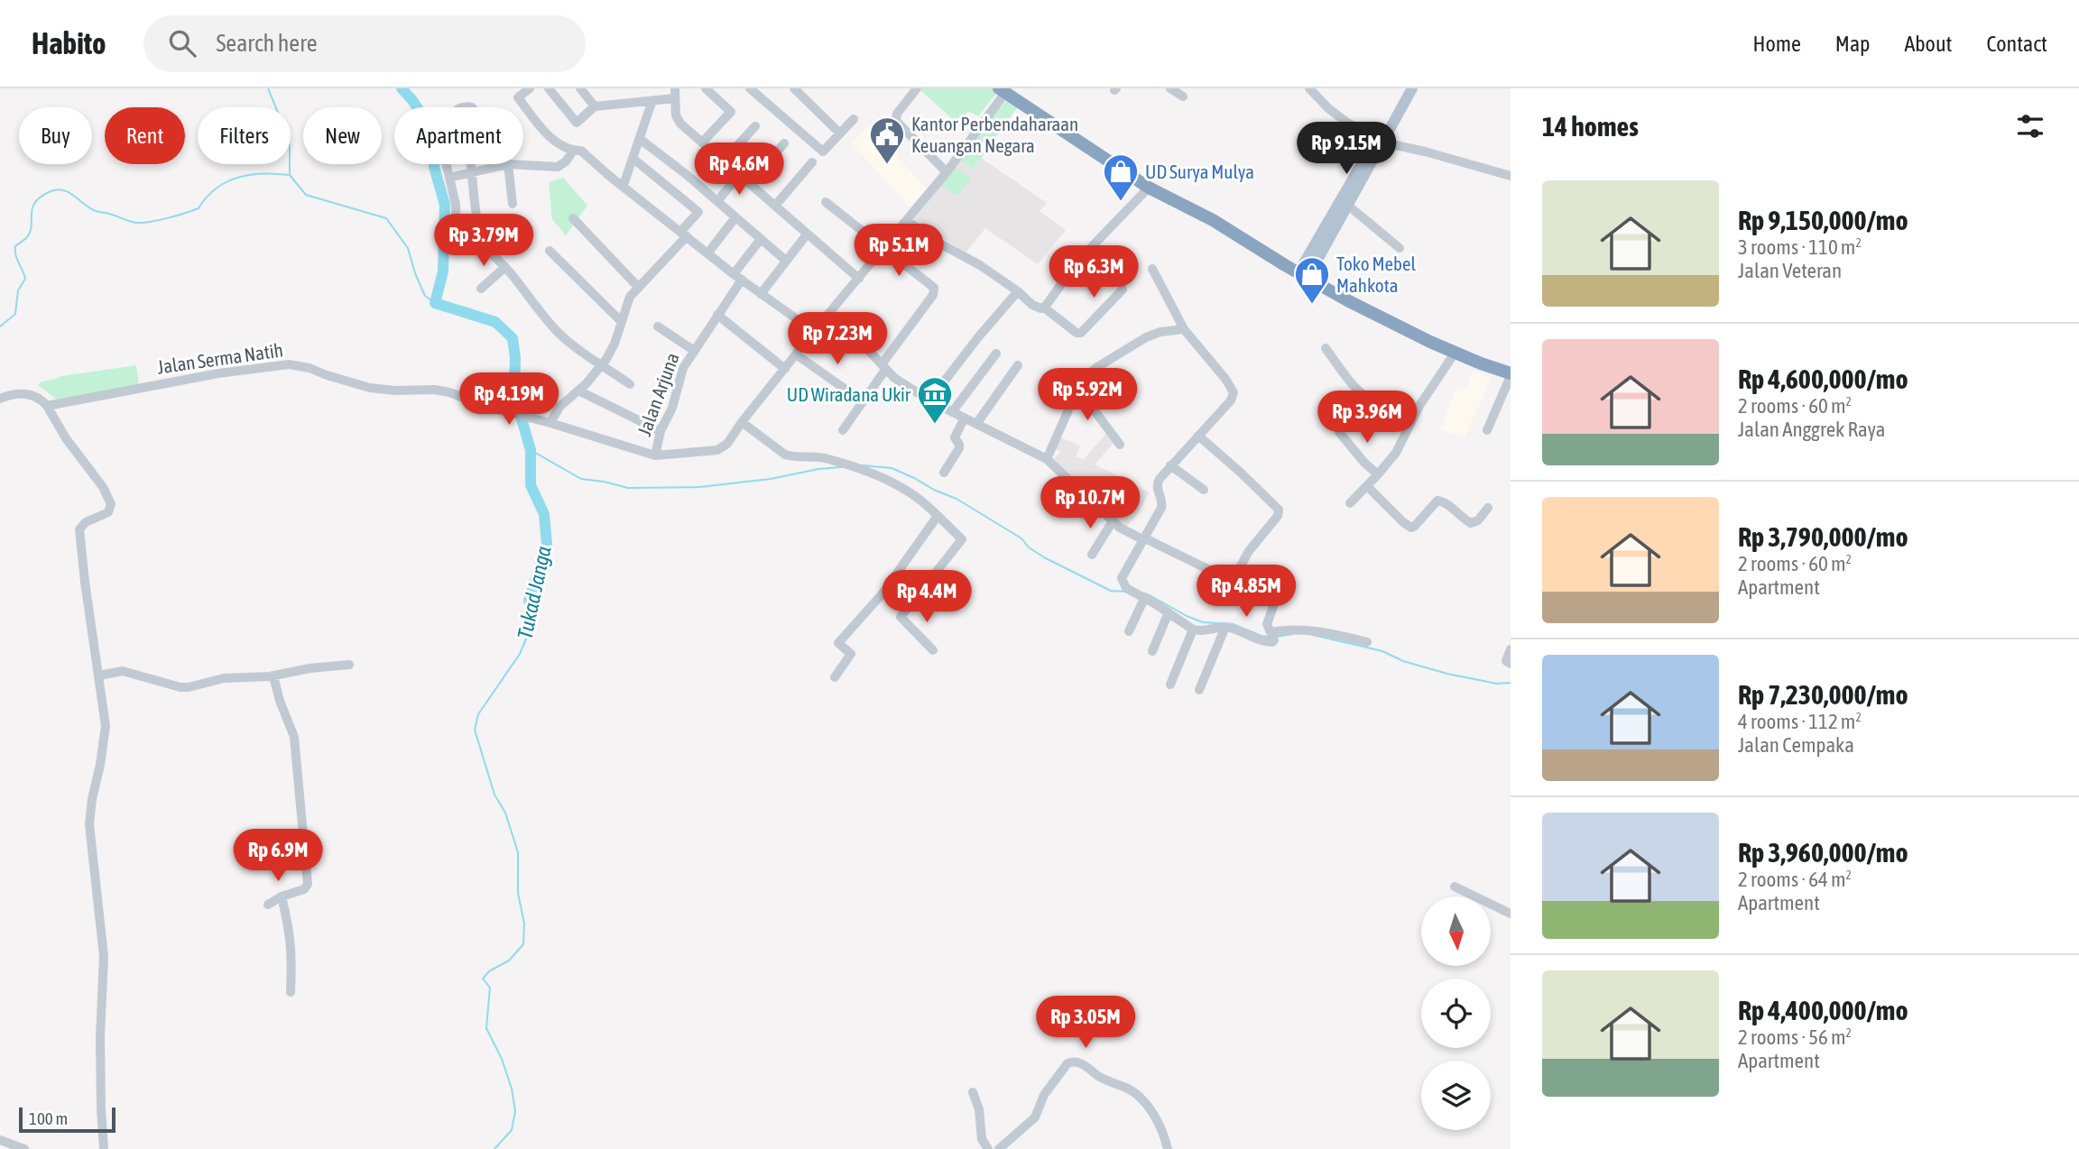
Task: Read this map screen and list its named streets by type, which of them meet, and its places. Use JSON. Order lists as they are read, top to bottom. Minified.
{"streets":{"street":["Jalan Serma Natih","Jalan Arjuna"]},"crossings":[["Jalan Serma Natih","Jalan Arjuna"]],"water":["Tukad Janga"],"places":{"public building":["Kantor Perbendaharaan Keuangan Negara"],"shop":["UD Surya Mulya","Toko Mebel Mahkota"],"museum":["UD Wiradana Ukir"]},"scale_bar":"100 m","north":"bottom","page":{"header":"Habito","search":"Search here","nav":["Home","Map","About","Contact"],"heading":"14 homes","chip":["Buy","Rent","Filters","New","Apartment"],"price":["Rp 9.15M","Rp 4.6M","Rp 3.79M","Rp 5.1M","Rp 6.3M","Rp 7.23M","Rp 5.92M","Rp 4.19M","Rp 3.96M","Rp 10.7M","Rp 4.85M","Rp 4.4M","Rp 6.9M","Rp 3.05M"],"list":[{"name":"Rp 9,150,000/mo","note":"3 rooms · 110 m² · Jalan Veteran"},{"name":"Rp 4,600,000/mo","note":"2 rooms · 60 m² · Jalan Anggrek Raya"},{"name":"Rp 3,790,000/mo","note":"2 rooms · 60 m² · Apartment"},{"name":"Rp 7,230,000/mo","note":"4 rooms · 112 m² · Jalan Cempaka"},{"name":"Rp 3,960,000/mo","note":"2 rooms · 64 m² · Apartment"},{"name":"Rp 4,400,000/mo","note":"2 rooms · 56 m² · Apartment"}],"scale":"100 m"}}
